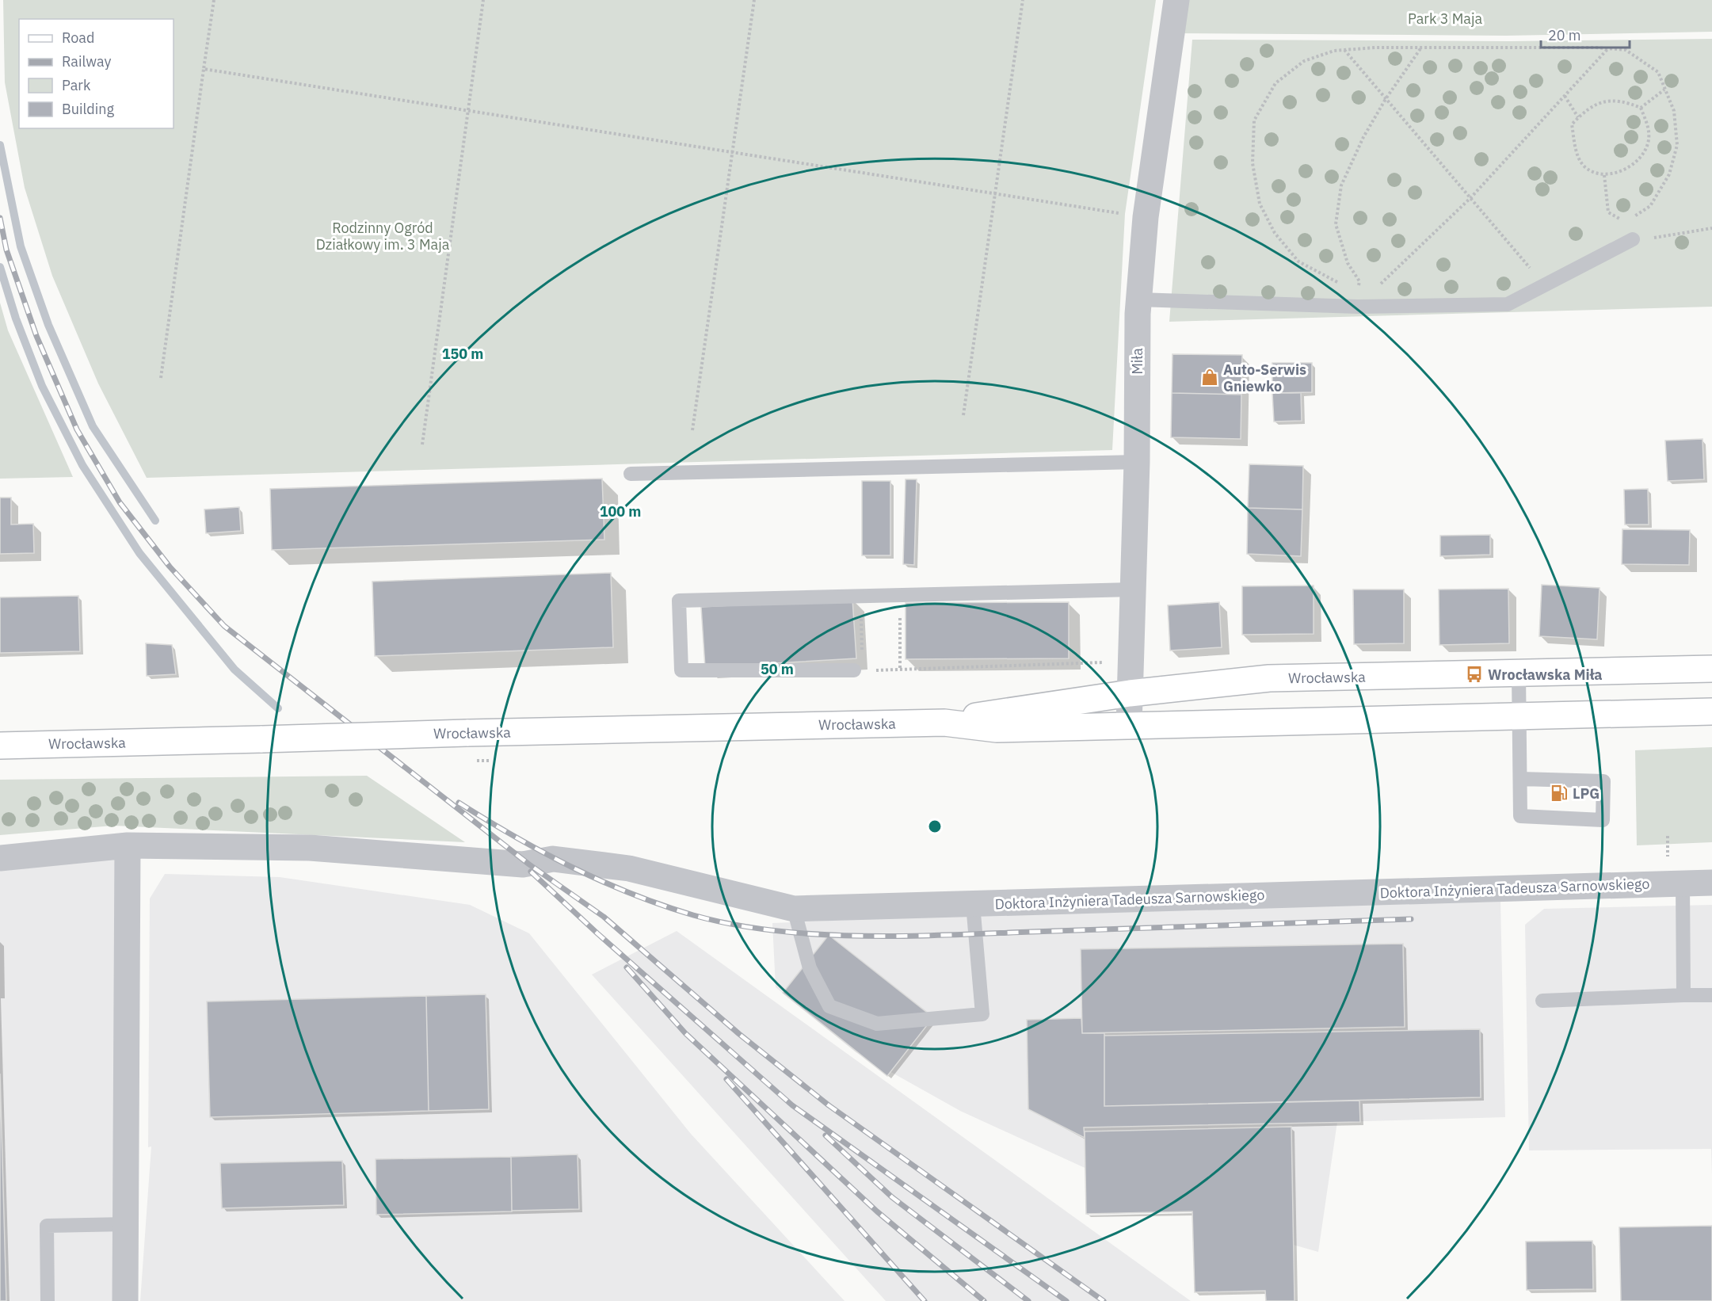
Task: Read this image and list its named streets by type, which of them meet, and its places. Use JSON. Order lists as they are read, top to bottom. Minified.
{"streets":{"main road":["Wrocławska"],"street":["Miła","Doktora Inżyniera Tadeusza Sarnowskiego"]},"crossings":[["Miła","Wrocławska"]],"parks":["Park 3 Maja","Rodzinny Ogród Działkowy im. 3 Maja"],"places":{"shop":["Auto-Serwis Gniewko"],"bus stop":["Wrocławska Miła"],"fuel station":["LPG"]},"legend":["Road","Railway","Park","Building"],"scale_bar":"20 m","rings":["150 m","100 m","50 m"]}
